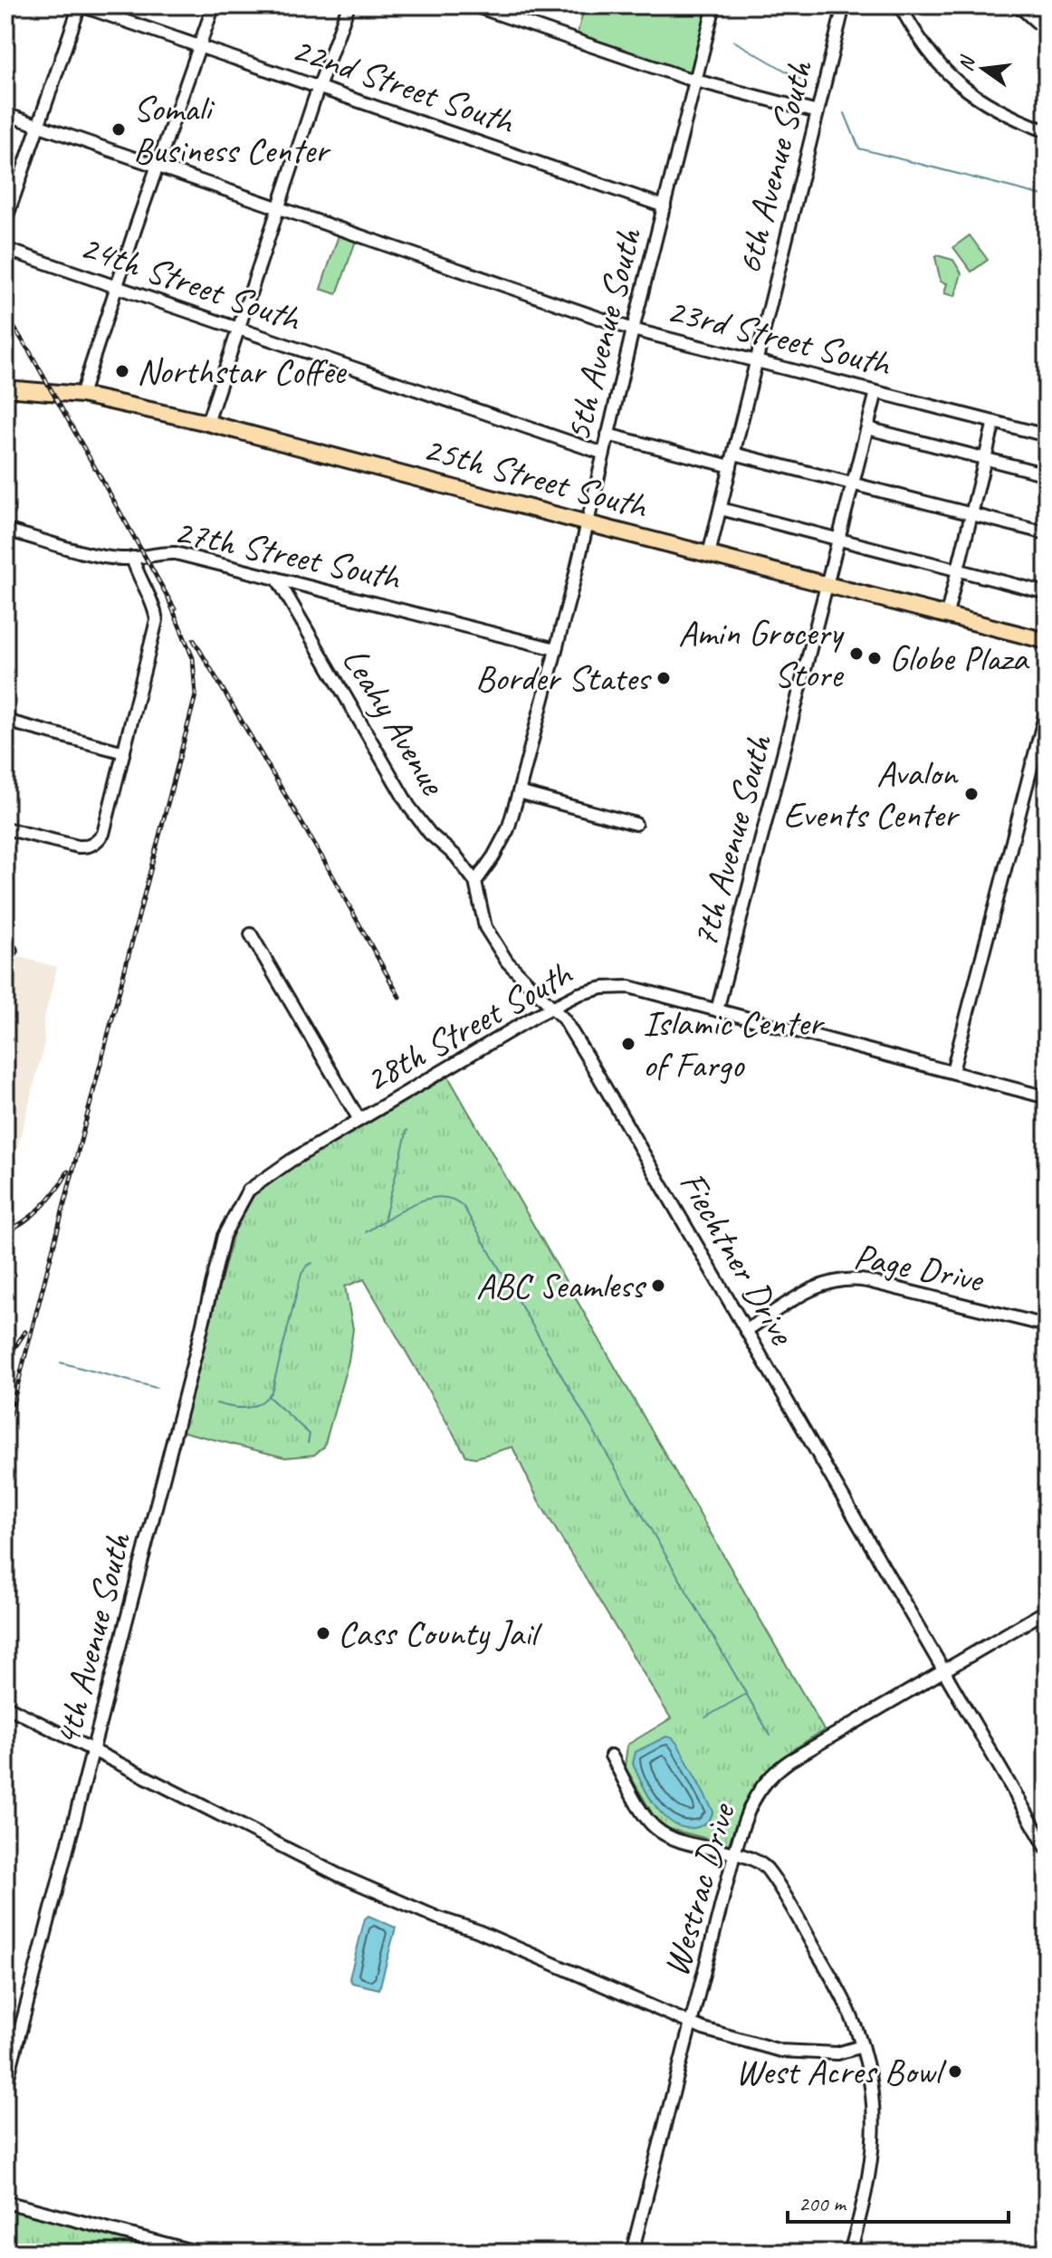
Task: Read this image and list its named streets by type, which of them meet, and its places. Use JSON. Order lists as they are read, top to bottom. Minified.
{"streets":{"main road":["25th Street South"],"street":["22nd Street South","6th Avenue South","24th Street South","5th Avenue South","23rd Street South","27th Street South","Leahy Avenue","7th Avenue South","28th Street South","Fiechtner Drive","Page Drive","4th Avenue South","Westrac Drive"]},"crossings":[["22nd Street South","5th Avenue South"],["6th Avenue South","23rd Street South"],["6th Avenue South","25th Street South"],["24th Street South","5th Avenue South"],["5th Avenue South","23rd Street South"],["5th Avenue South","25th Street South"],["5th Avenue South","27th Street South"],["5th Avenue South","Leahy Avenue"],["5th Avenue South","Fiechtner Drive"],["23rd Street South","7th Avenue South"],["25th Street South","7th Avenue South"],["27th Street South","Leahy Avenue"],["Leahy Avenue","Fiechtner Drive"],["7th Avenue South","28th Street South"],["28th Street South","Fiechtner Drive"],["28th Street South","4th Avenue South"],["Fiechtner Drive","Page Drive"],["Fiechtner Drive","Westrac Drive"]],"places":["Somali Business Center","Northstar Coffee","Amin Grocery Store","Globe Plaza","Border States","Avalon Events Center","Islamic Center of Fargo","ABC Seamless","Cass County Jail","West Acres Bowl"],"scale_bar":"200 m","north":"left"}
